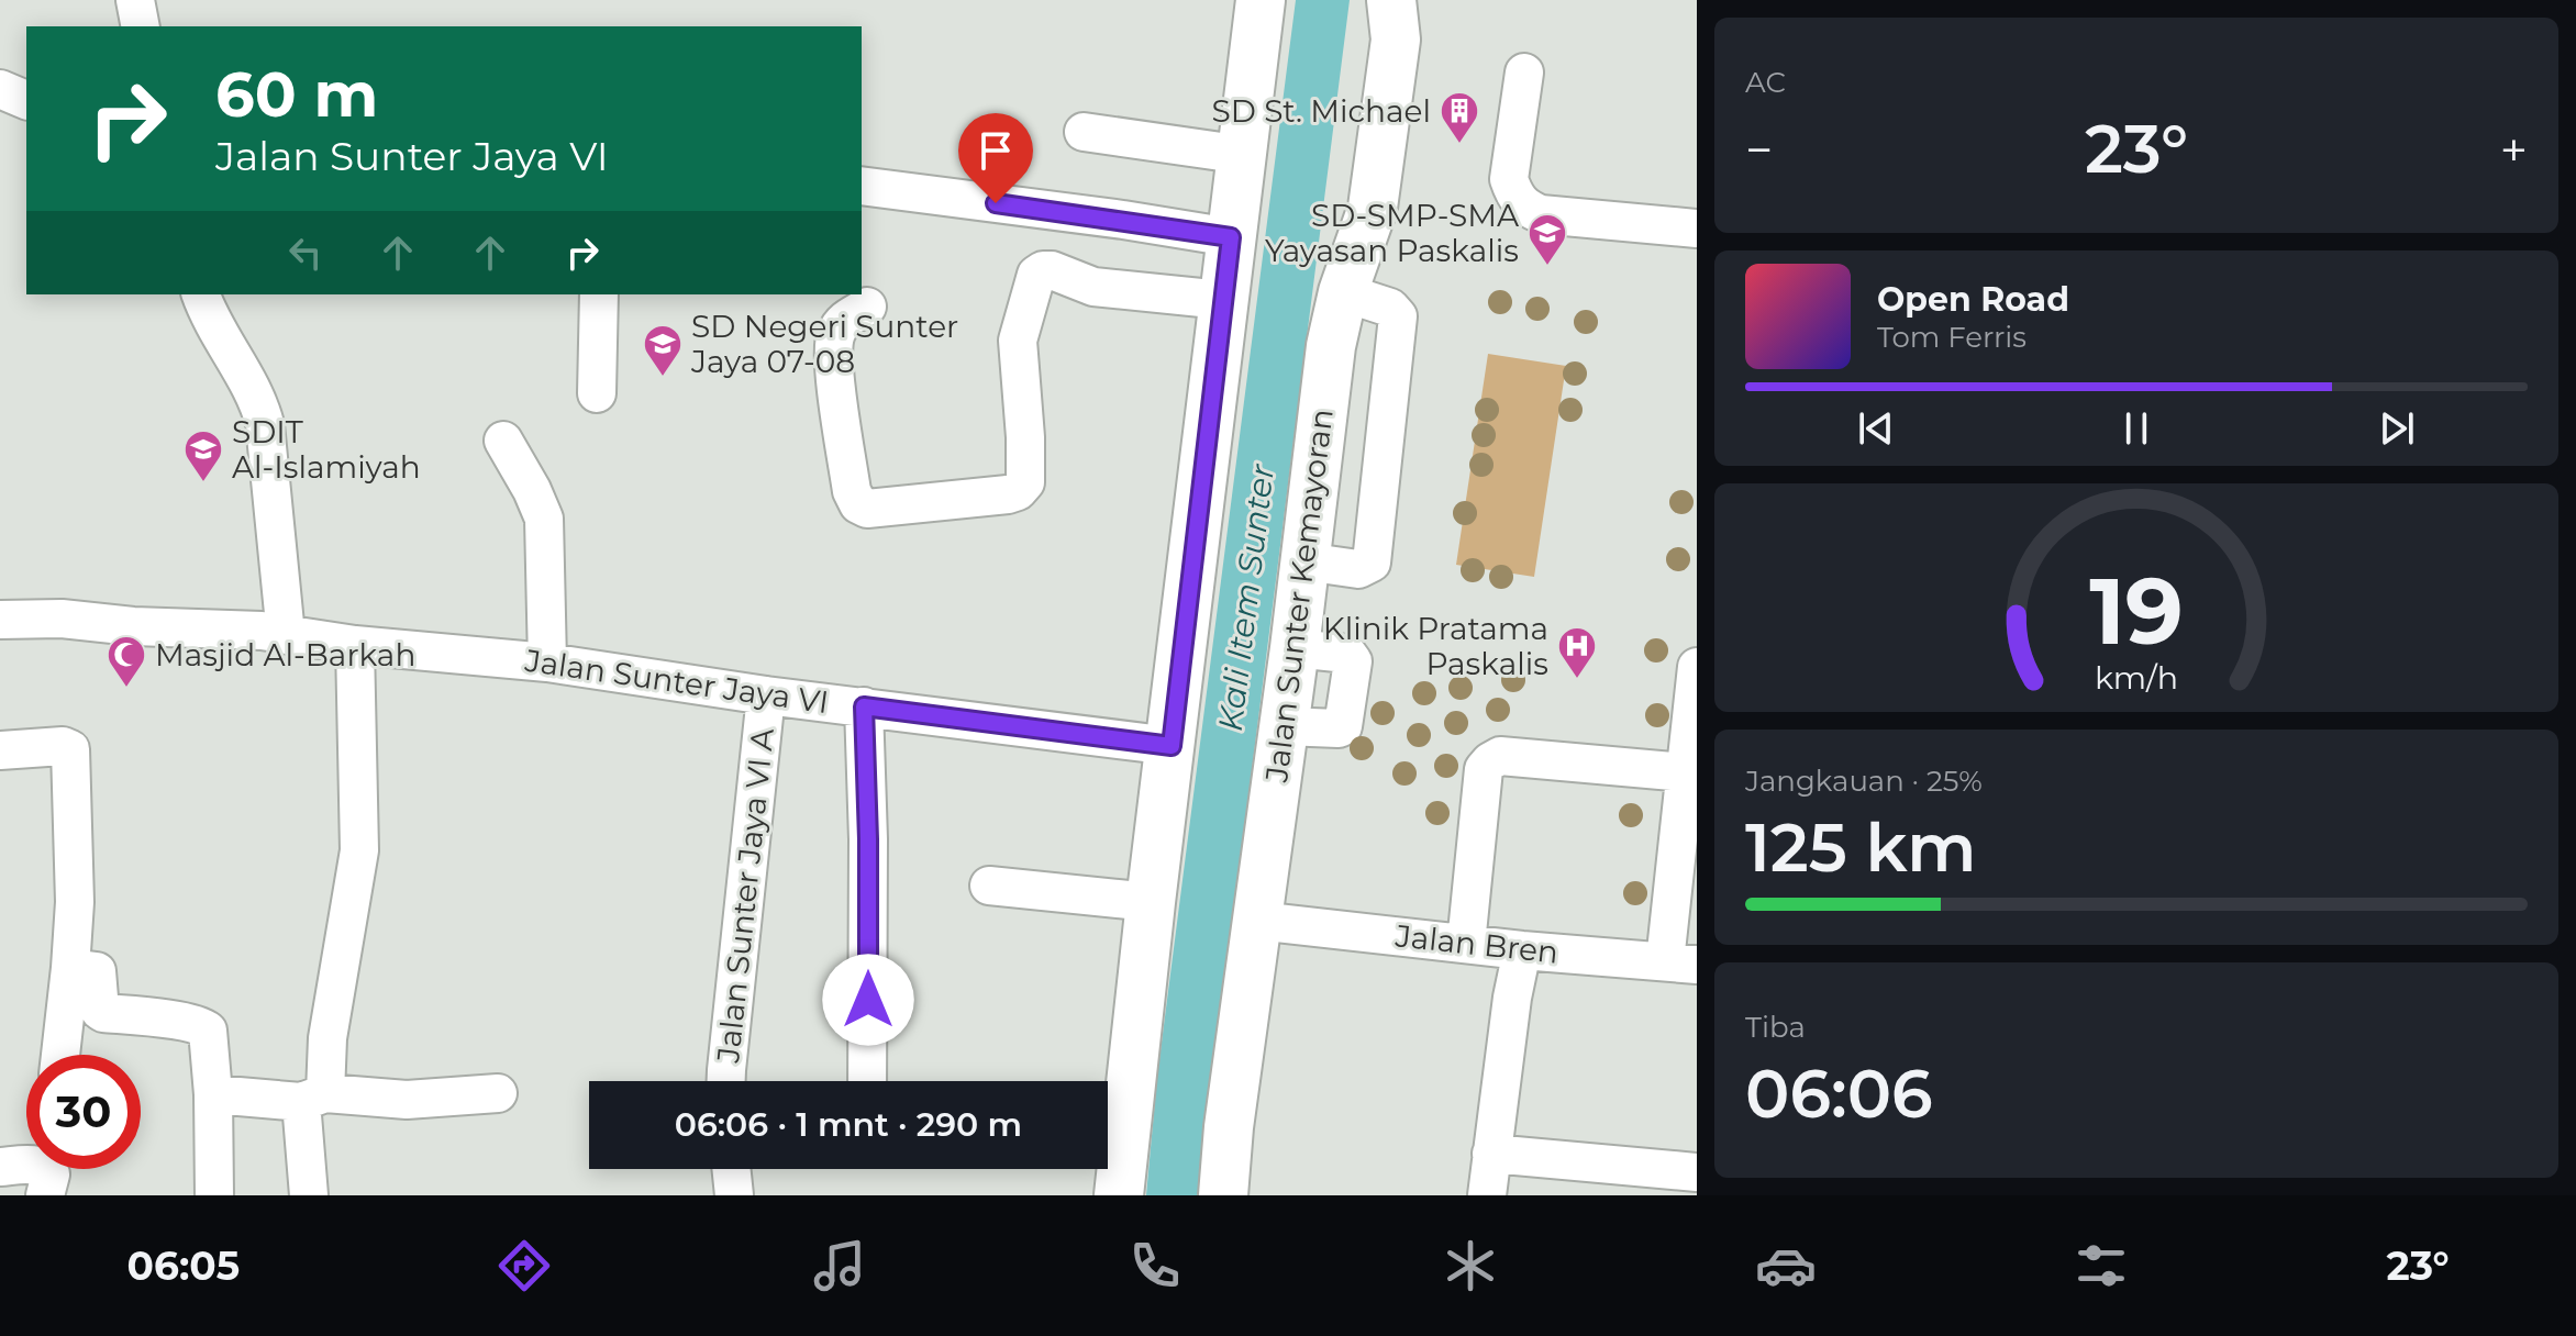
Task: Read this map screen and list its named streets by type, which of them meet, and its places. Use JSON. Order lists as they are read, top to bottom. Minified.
{"streets":{"main road":["Jalan Sunter Kemayoran"],"street":["Jalan Sunter Jaya VI","Jalan Sunter Jaya VI A","Jalan Bren"]},"crossings":[["Jalan Sunter Kemayoran","Jalan Bren"],["Jalan Sunter Jaya VI","Jalan Sunter Jaya VI A"]],"water":["Kali Item Sunter"],"places":{"building":["SD St. Michael"],"school or university":["SD-SMP-SMA Yayasan Paskalis","SD Negeri Sunter Jaya 07-08","SDIT Al-Islamiyah"],"hospital":["Klinik Pratama Paskalis"],"mosque":["Masjid Al-Barkah"]},"page":{"tile":["AC",["Jangkauan · 25%","125 km"],["Tiba","06:06"]],"turn":["60 m","Jalan Sunter Jaya VI"],"heat":["−","23°","+"],"song":["Open Road","Tom Ferris"],"limit":"30","trip":"06:06 · 1 mnt · 290 m","tabs":["06:05","23°"],"gauge":["19","km/h"]}}
